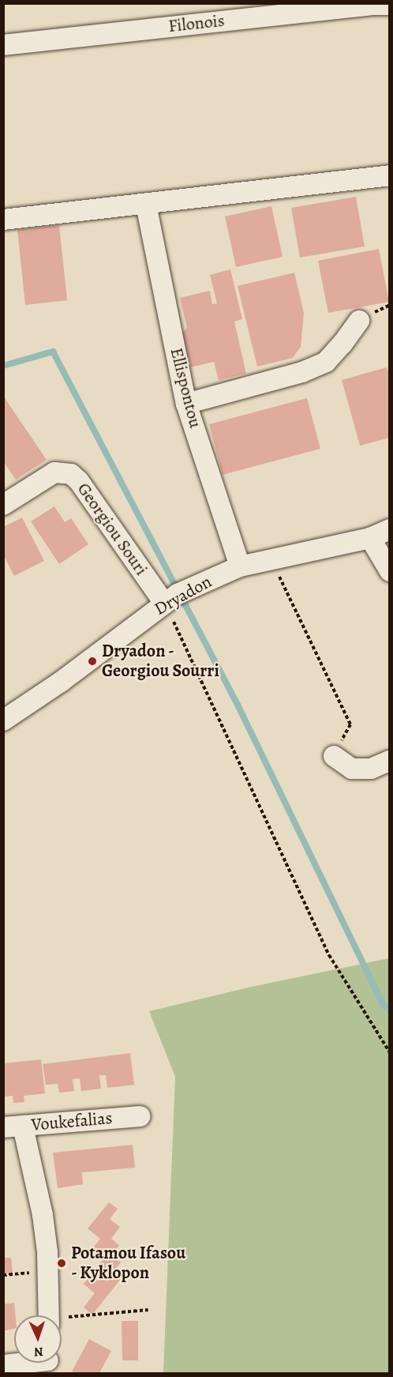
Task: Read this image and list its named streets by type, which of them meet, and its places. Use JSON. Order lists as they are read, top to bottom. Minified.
{"streets":{"street":["Filonois","Ellispontou","Georgiou Souri","Dryadon","Voukefalias"]},"crossings":[["Ellispontou","Dryadon"],["Georgiou Souri","Dryadon"]],"places":["Dryadon - Georgiou Sourri","Potamou Ifasou - Kyklopon"],"north":"bottom"}
